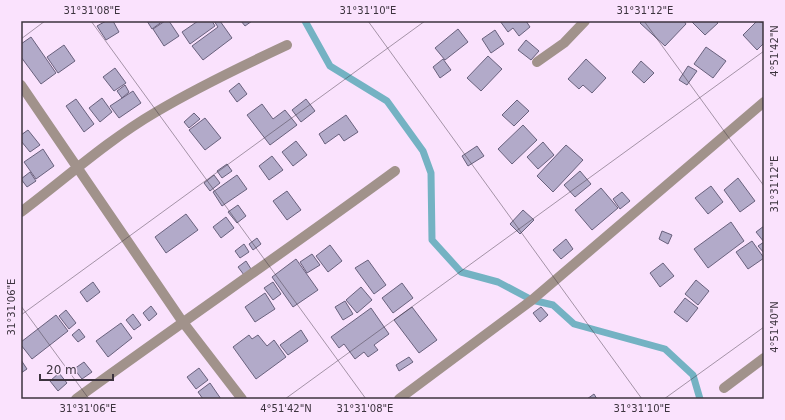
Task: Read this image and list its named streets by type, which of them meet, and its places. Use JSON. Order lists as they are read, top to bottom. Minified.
{"scale_bar":"20 m","coordinates":["31°31'08\"E","31°31'10\"E","31°31'12\"E","4°51'42\"N","31°31'06\"E","4°51'40\"N"]}
